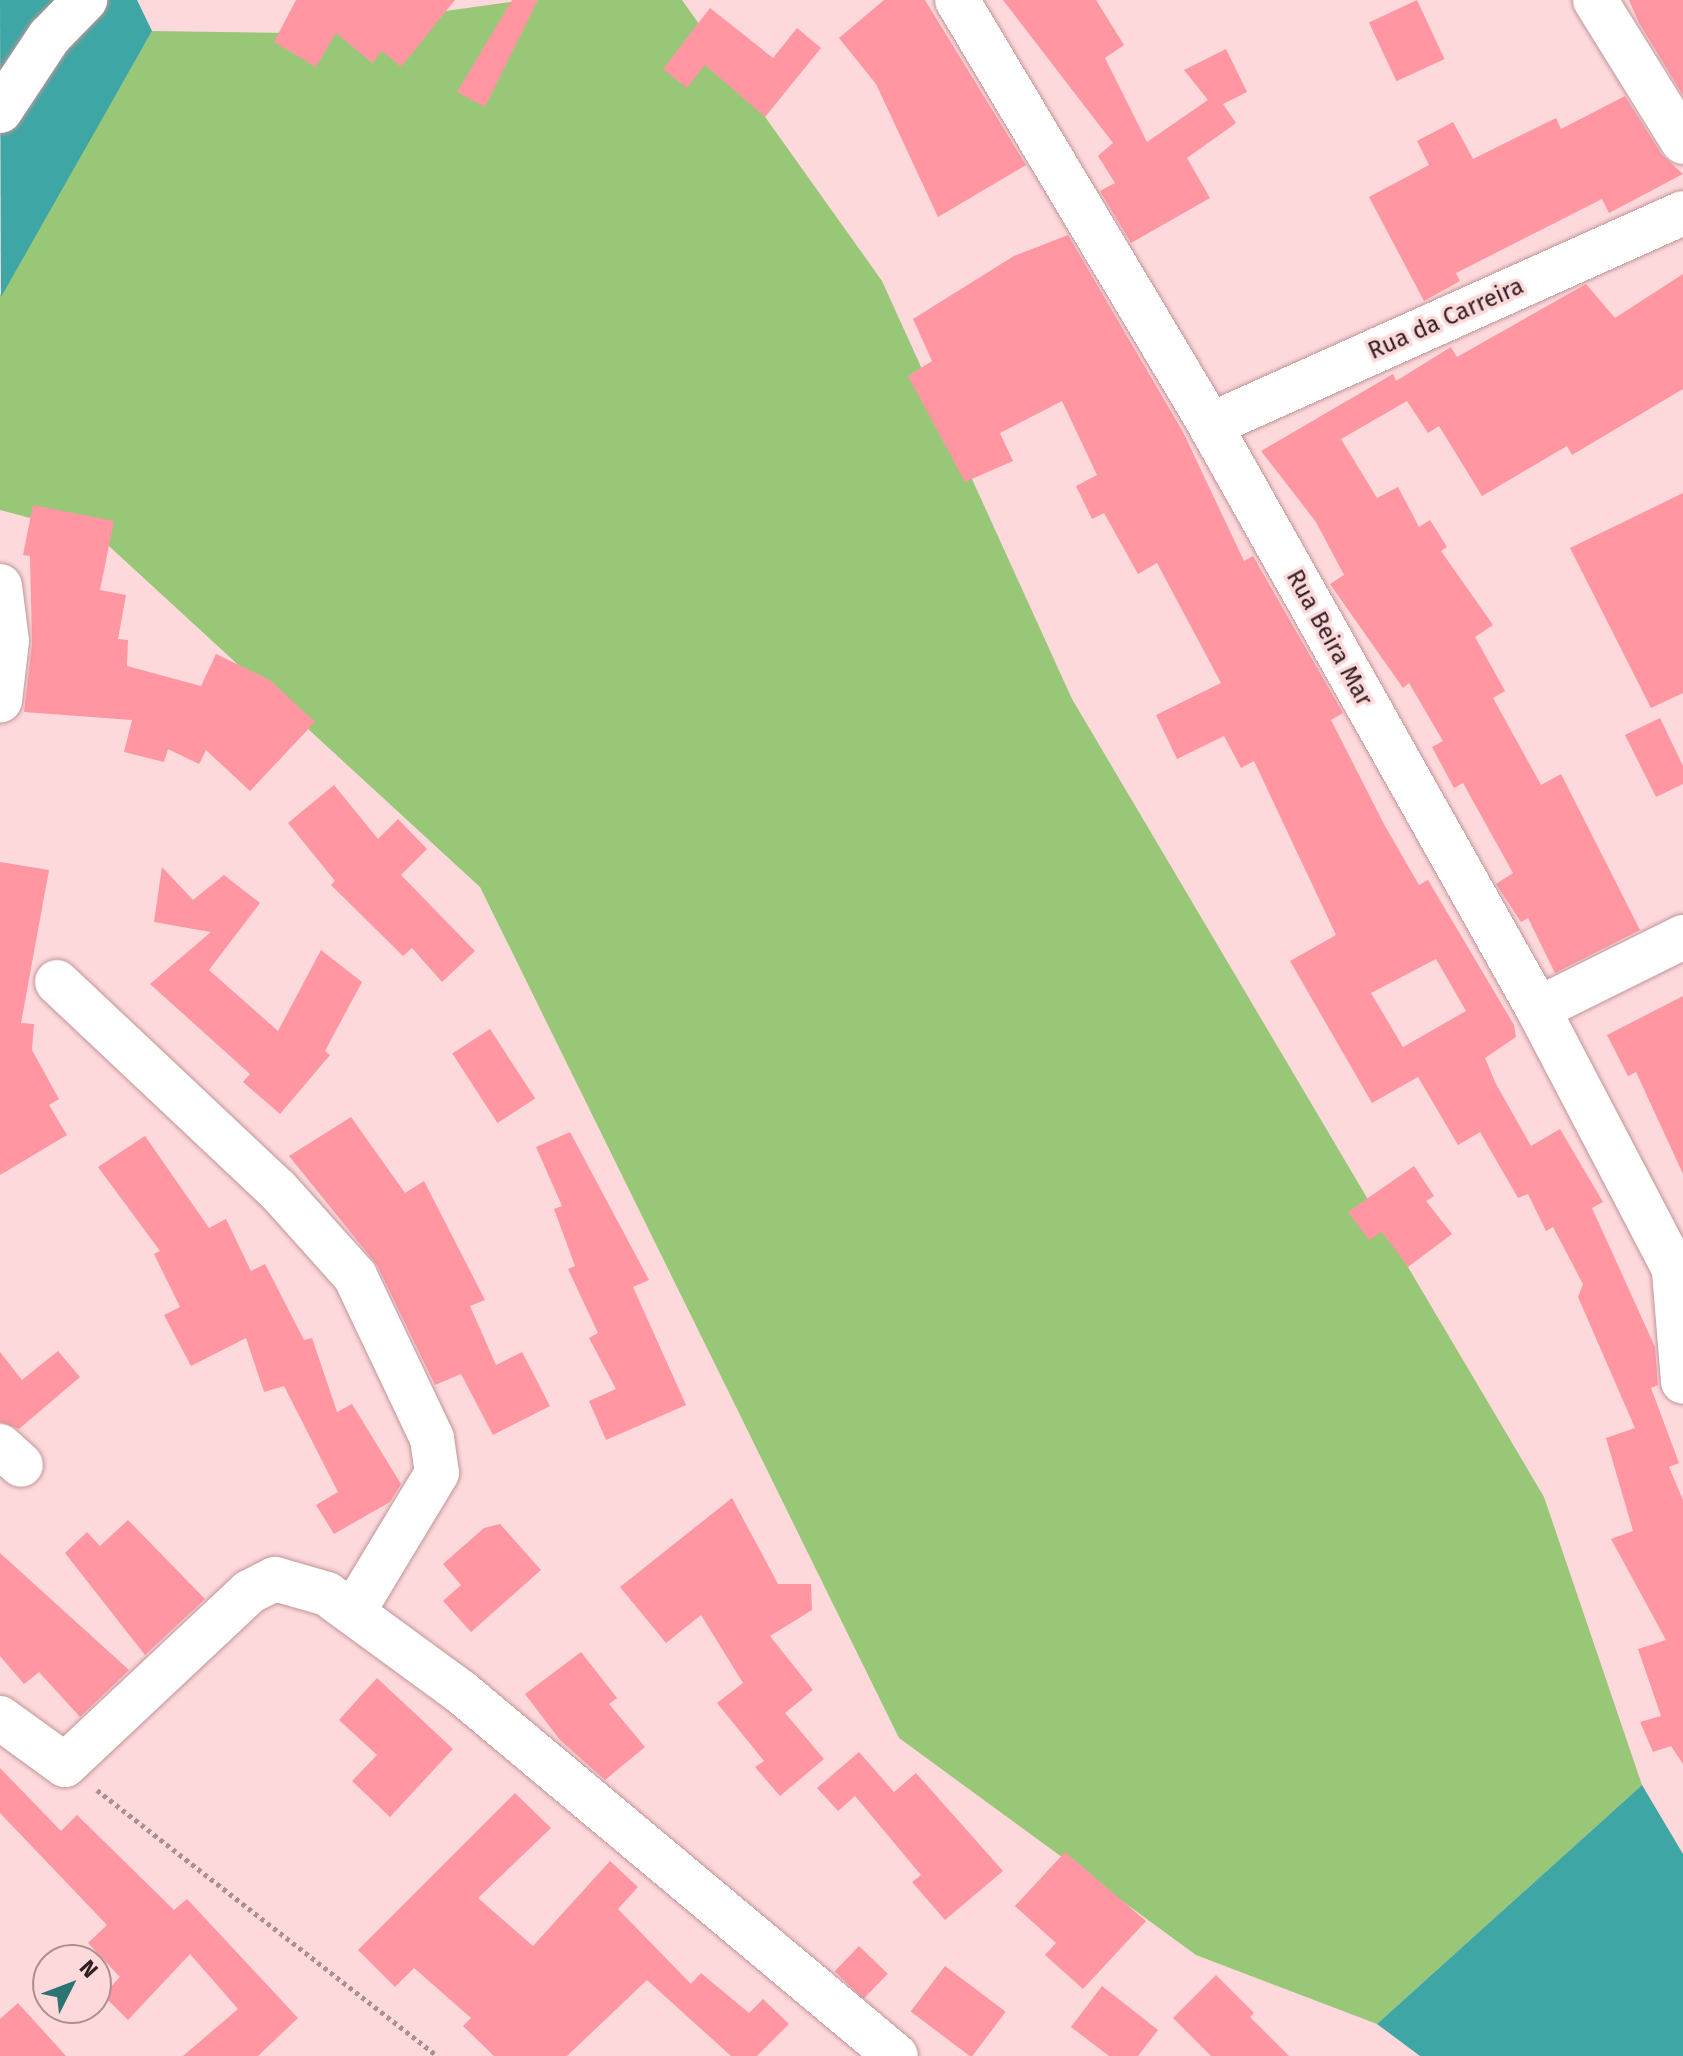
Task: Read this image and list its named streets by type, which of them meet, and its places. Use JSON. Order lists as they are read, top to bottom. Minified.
{"streets":{"street":["Rua da Carreira","Rua Beira Mar"]},"crossings":[["Rua da Carreira","Rua Beira Mar"]],"north":"top right"}
